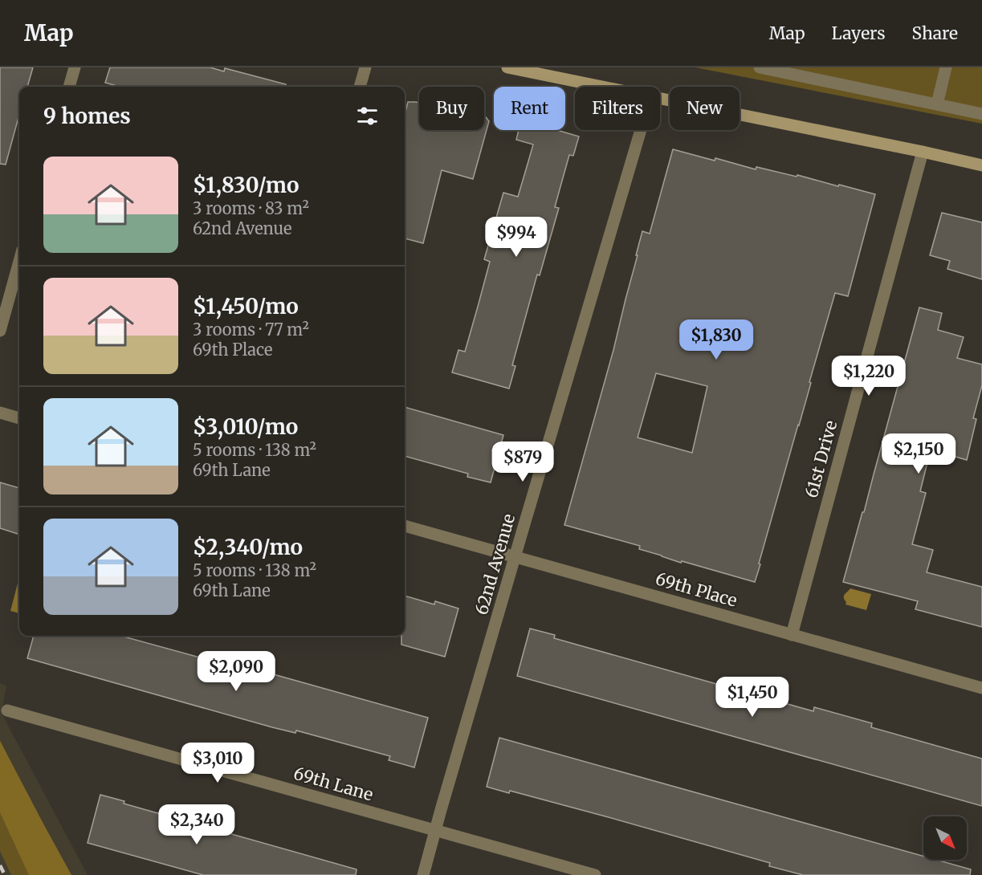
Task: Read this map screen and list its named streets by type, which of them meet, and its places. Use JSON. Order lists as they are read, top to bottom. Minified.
{"streets":{"street":["61st Drive","62nd Avenue","69th Place","69th Lane"]},"crossings":[["61st Drive","69th Place"],["62nd Avenue","69th Place"],["62nd Avenue","69th Lane"]],"north":"bottom right","page":{"header":"Map","nav":["Map","Layers","Share"],"chip":["Buy","Rent","Filters","New"],"heading":"9 homes","list":[{"name":"$1,830/mo","note":"3 rooms · 83 m² · 62nd Avenue"},{"name":"$1,450/mo","note":"3 rooms · 77 m² · 69th Place"},{"name":"$3,010/mo","note":"5 rooms · 138 m² · 69th Lane"},{"name":"$2,340/mo","note":"5 rooms · 138 m² · 69th Lane"}],"price":["$994","$1,830","$1,220","$2,150","$879","$2,090","$1,450","$3,010","$2,340"]}}
